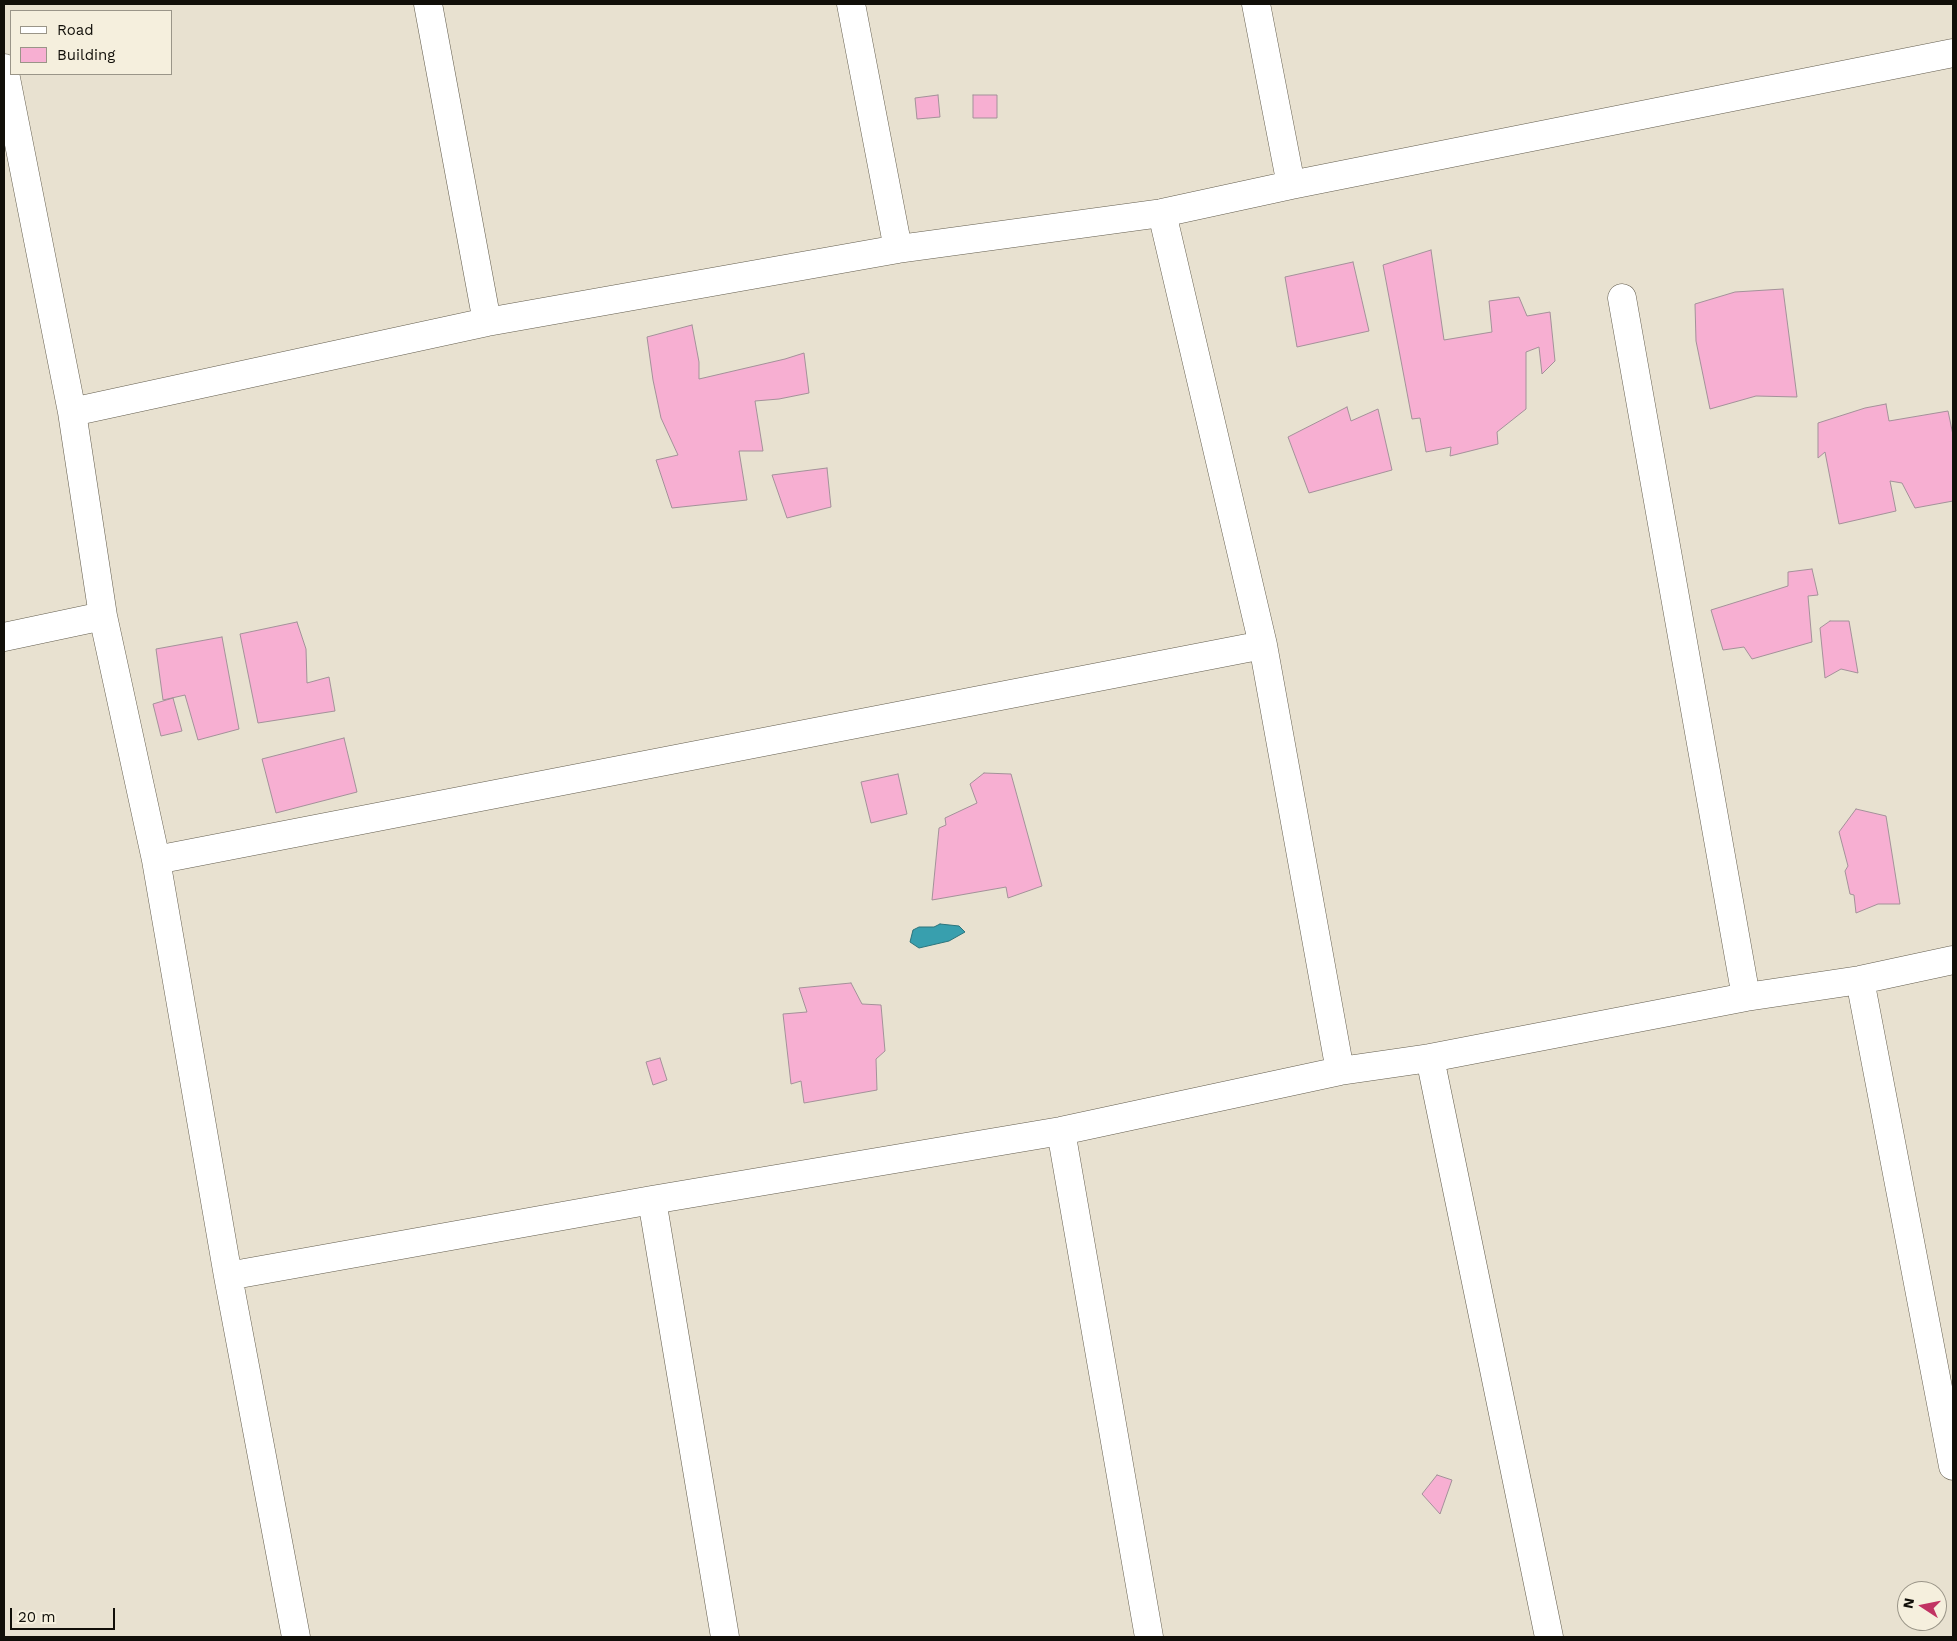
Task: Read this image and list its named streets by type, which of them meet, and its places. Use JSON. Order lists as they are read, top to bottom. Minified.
{"legend":["Road","Building"],"scale_bar":"20 m","north":"left"}
